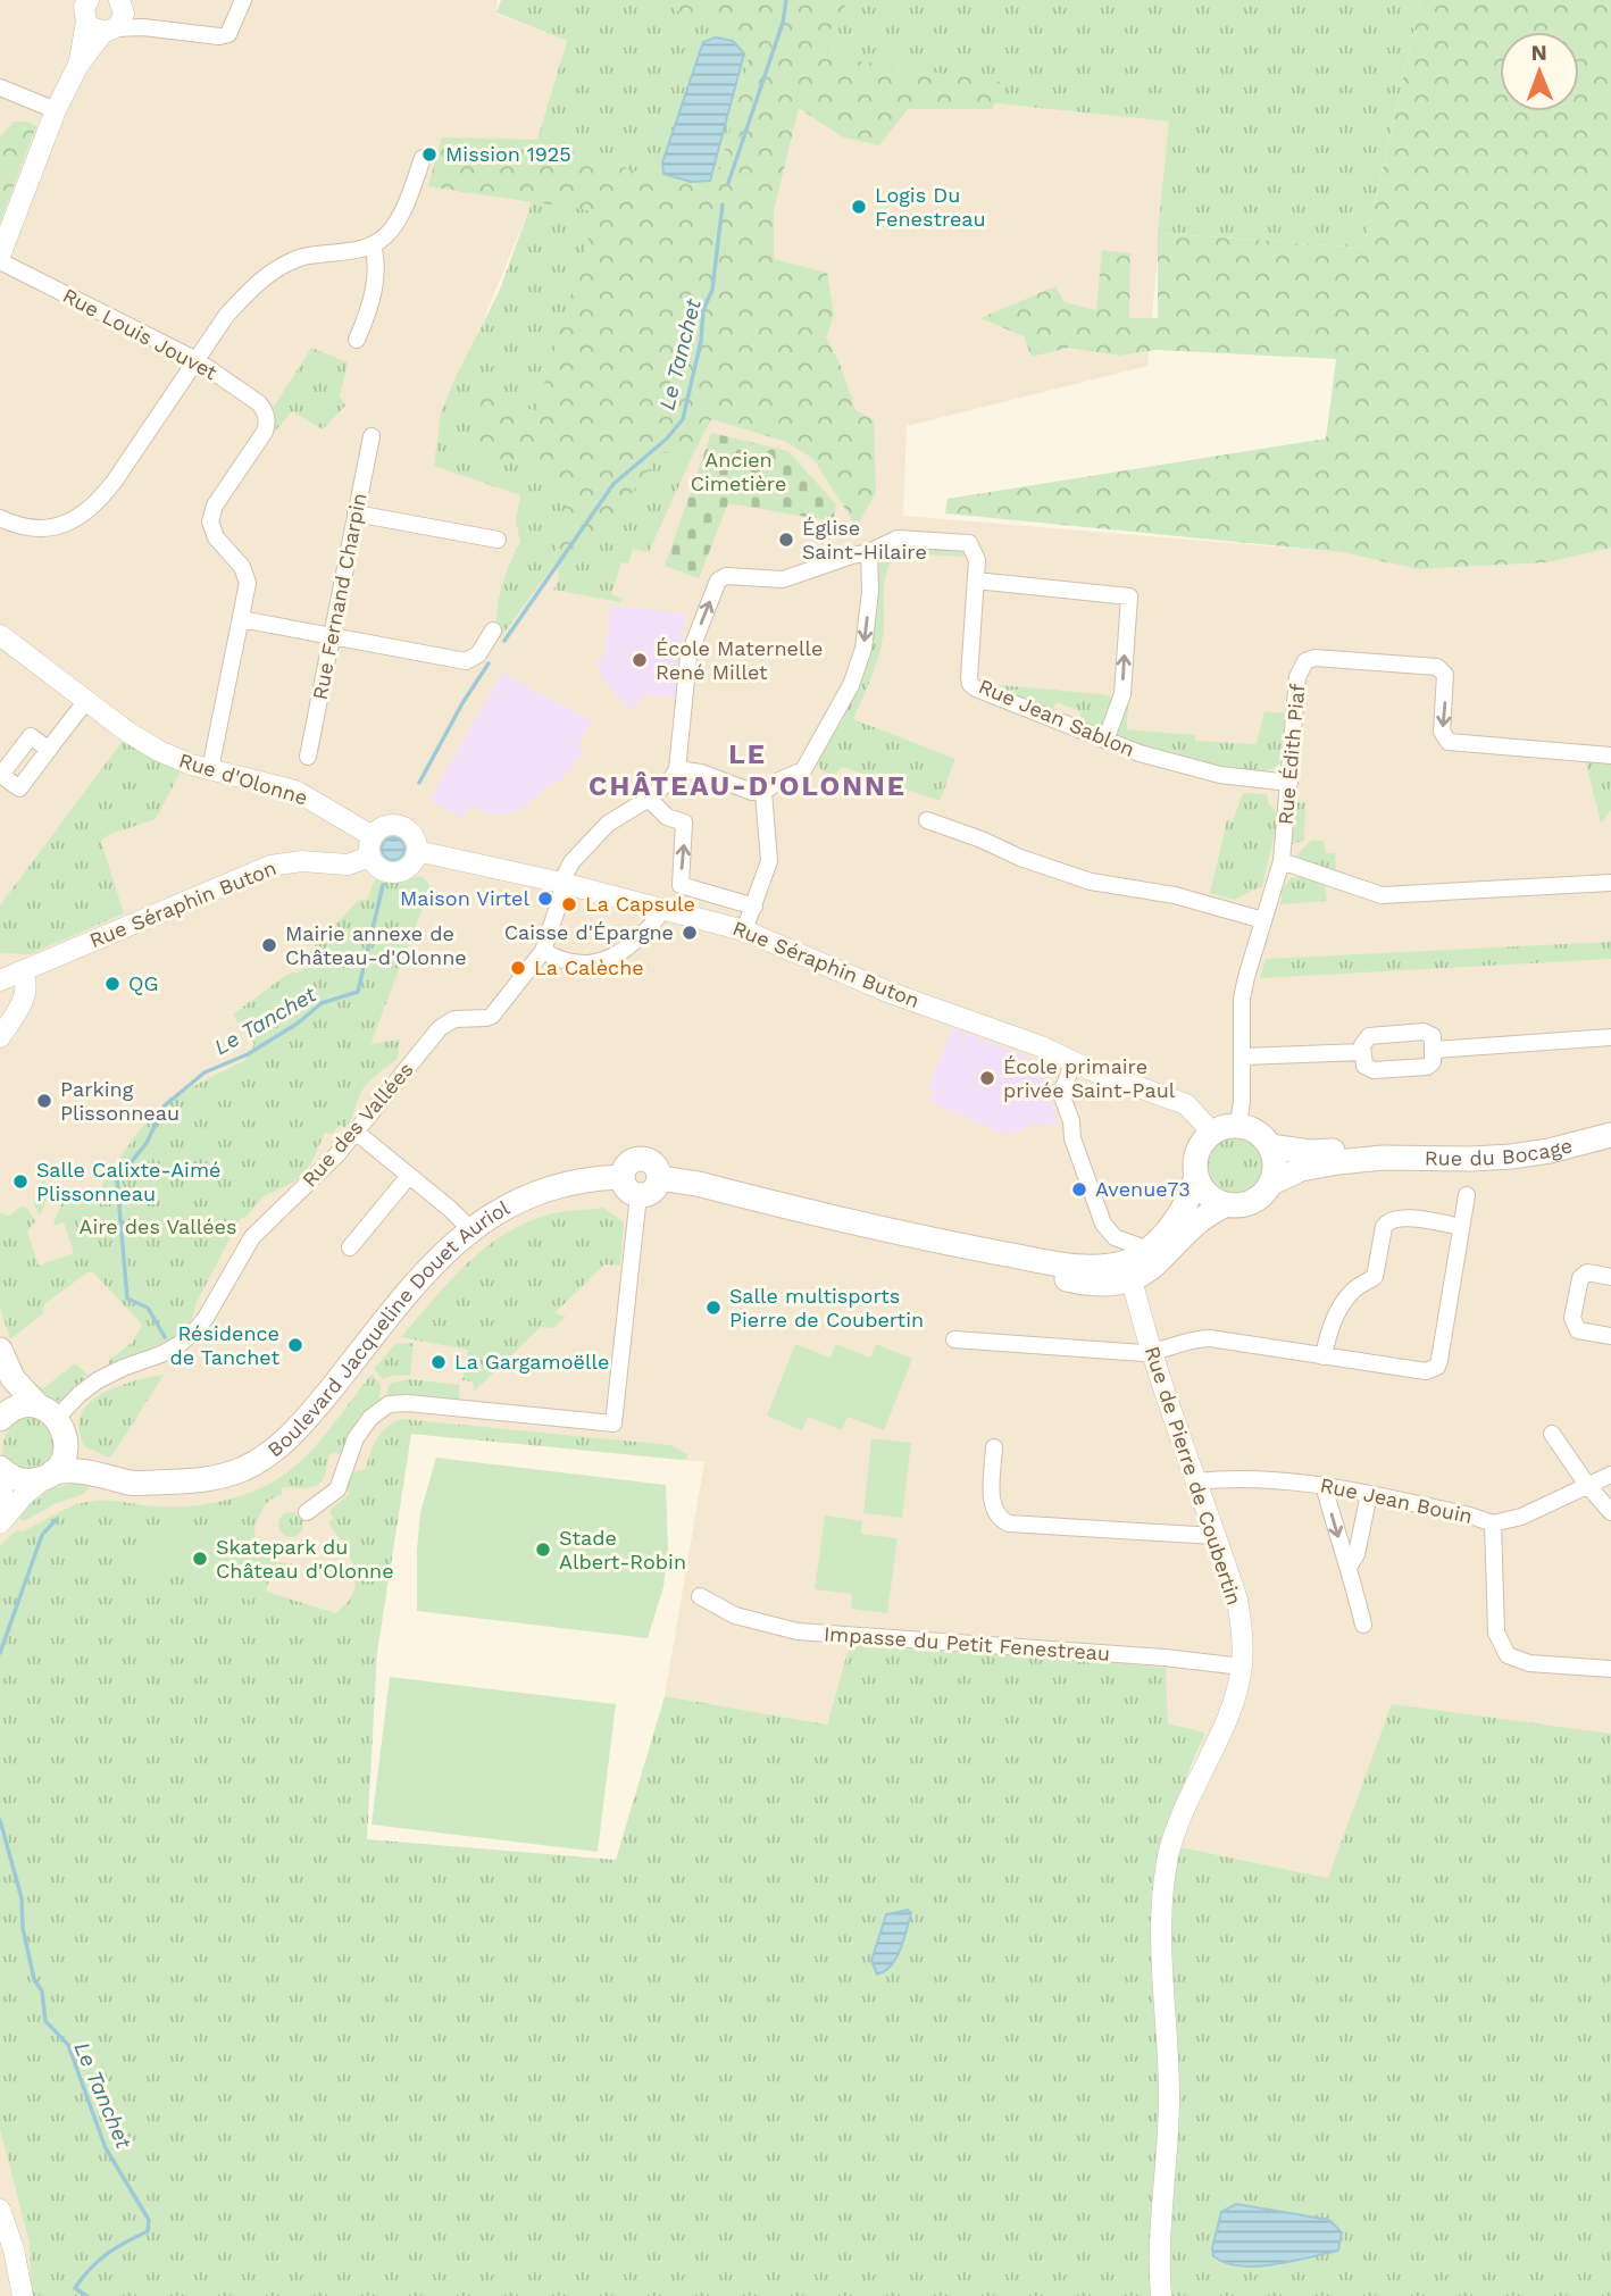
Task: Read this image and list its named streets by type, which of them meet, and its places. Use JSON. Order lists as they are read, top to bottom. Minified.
{"streets":{"main road":["Rue du Bocage","Boulevard Jacqueline Douet Auriol"],"street":["Rue Louis Jouvet","Rue Fernand Charpin","Rue Jean Sablon","Rue Édith Piaf","Rue d'Olonne","Rue Séraphin Buton","Rue des Vallées","Rue de Pierre de Coubertin","Rue Jean Bouin","Impasse du Petit Fenestreau"]},"crossings":[["Rue Louis Jouvet","Rue d'Olonne"],["Rue Jean Sablon","Rue Édith Piaf"],["Rue Édith Piaf","Rue Séraphin Buton"],["Rue Édith Piaf","Rue du Bocage"],["Rue d'Olonne","Rue Séraphin Buton"],["Rue Séraphin Buton","Rue des Vallées"],["Rue Séraphin Buton","Rue du Bocage"],["Boulevard Jacqueline Douet Auriol","Rue de Pierre de Coubertin"],["Rue de Pierre de Coubertin","Rue Jean Bouin"],["Rue de Pierre de Coubertin","Impasse du Petit Fenestreau"]],"districts":["LE CHÂTEAU-D'OLONNE"],"water":["Le Tanchet"],"parks":["Ancien Cimetière","Aire des Vallées"],"places":["Mission 1925","Logis Du Fenestreau","Église Saint-Hilaire","École Maternelle René Millet","Maison Virtel","La Capsule","Caisse d'Épargne","Mairie annexe de Château-d'Olonne","La Calèche","QG","École primaire privée Saint-Paul","Parking Plissonneau","Salle Calixte-Aimé Plissonneau","Avenue73","Salle multisports Pierre de Coubertin","Résidence de Tanchet","La Gargamoëlle","Stade Albert-Robin","Skatepark du Château d'Olonne"],"north":"top"}
